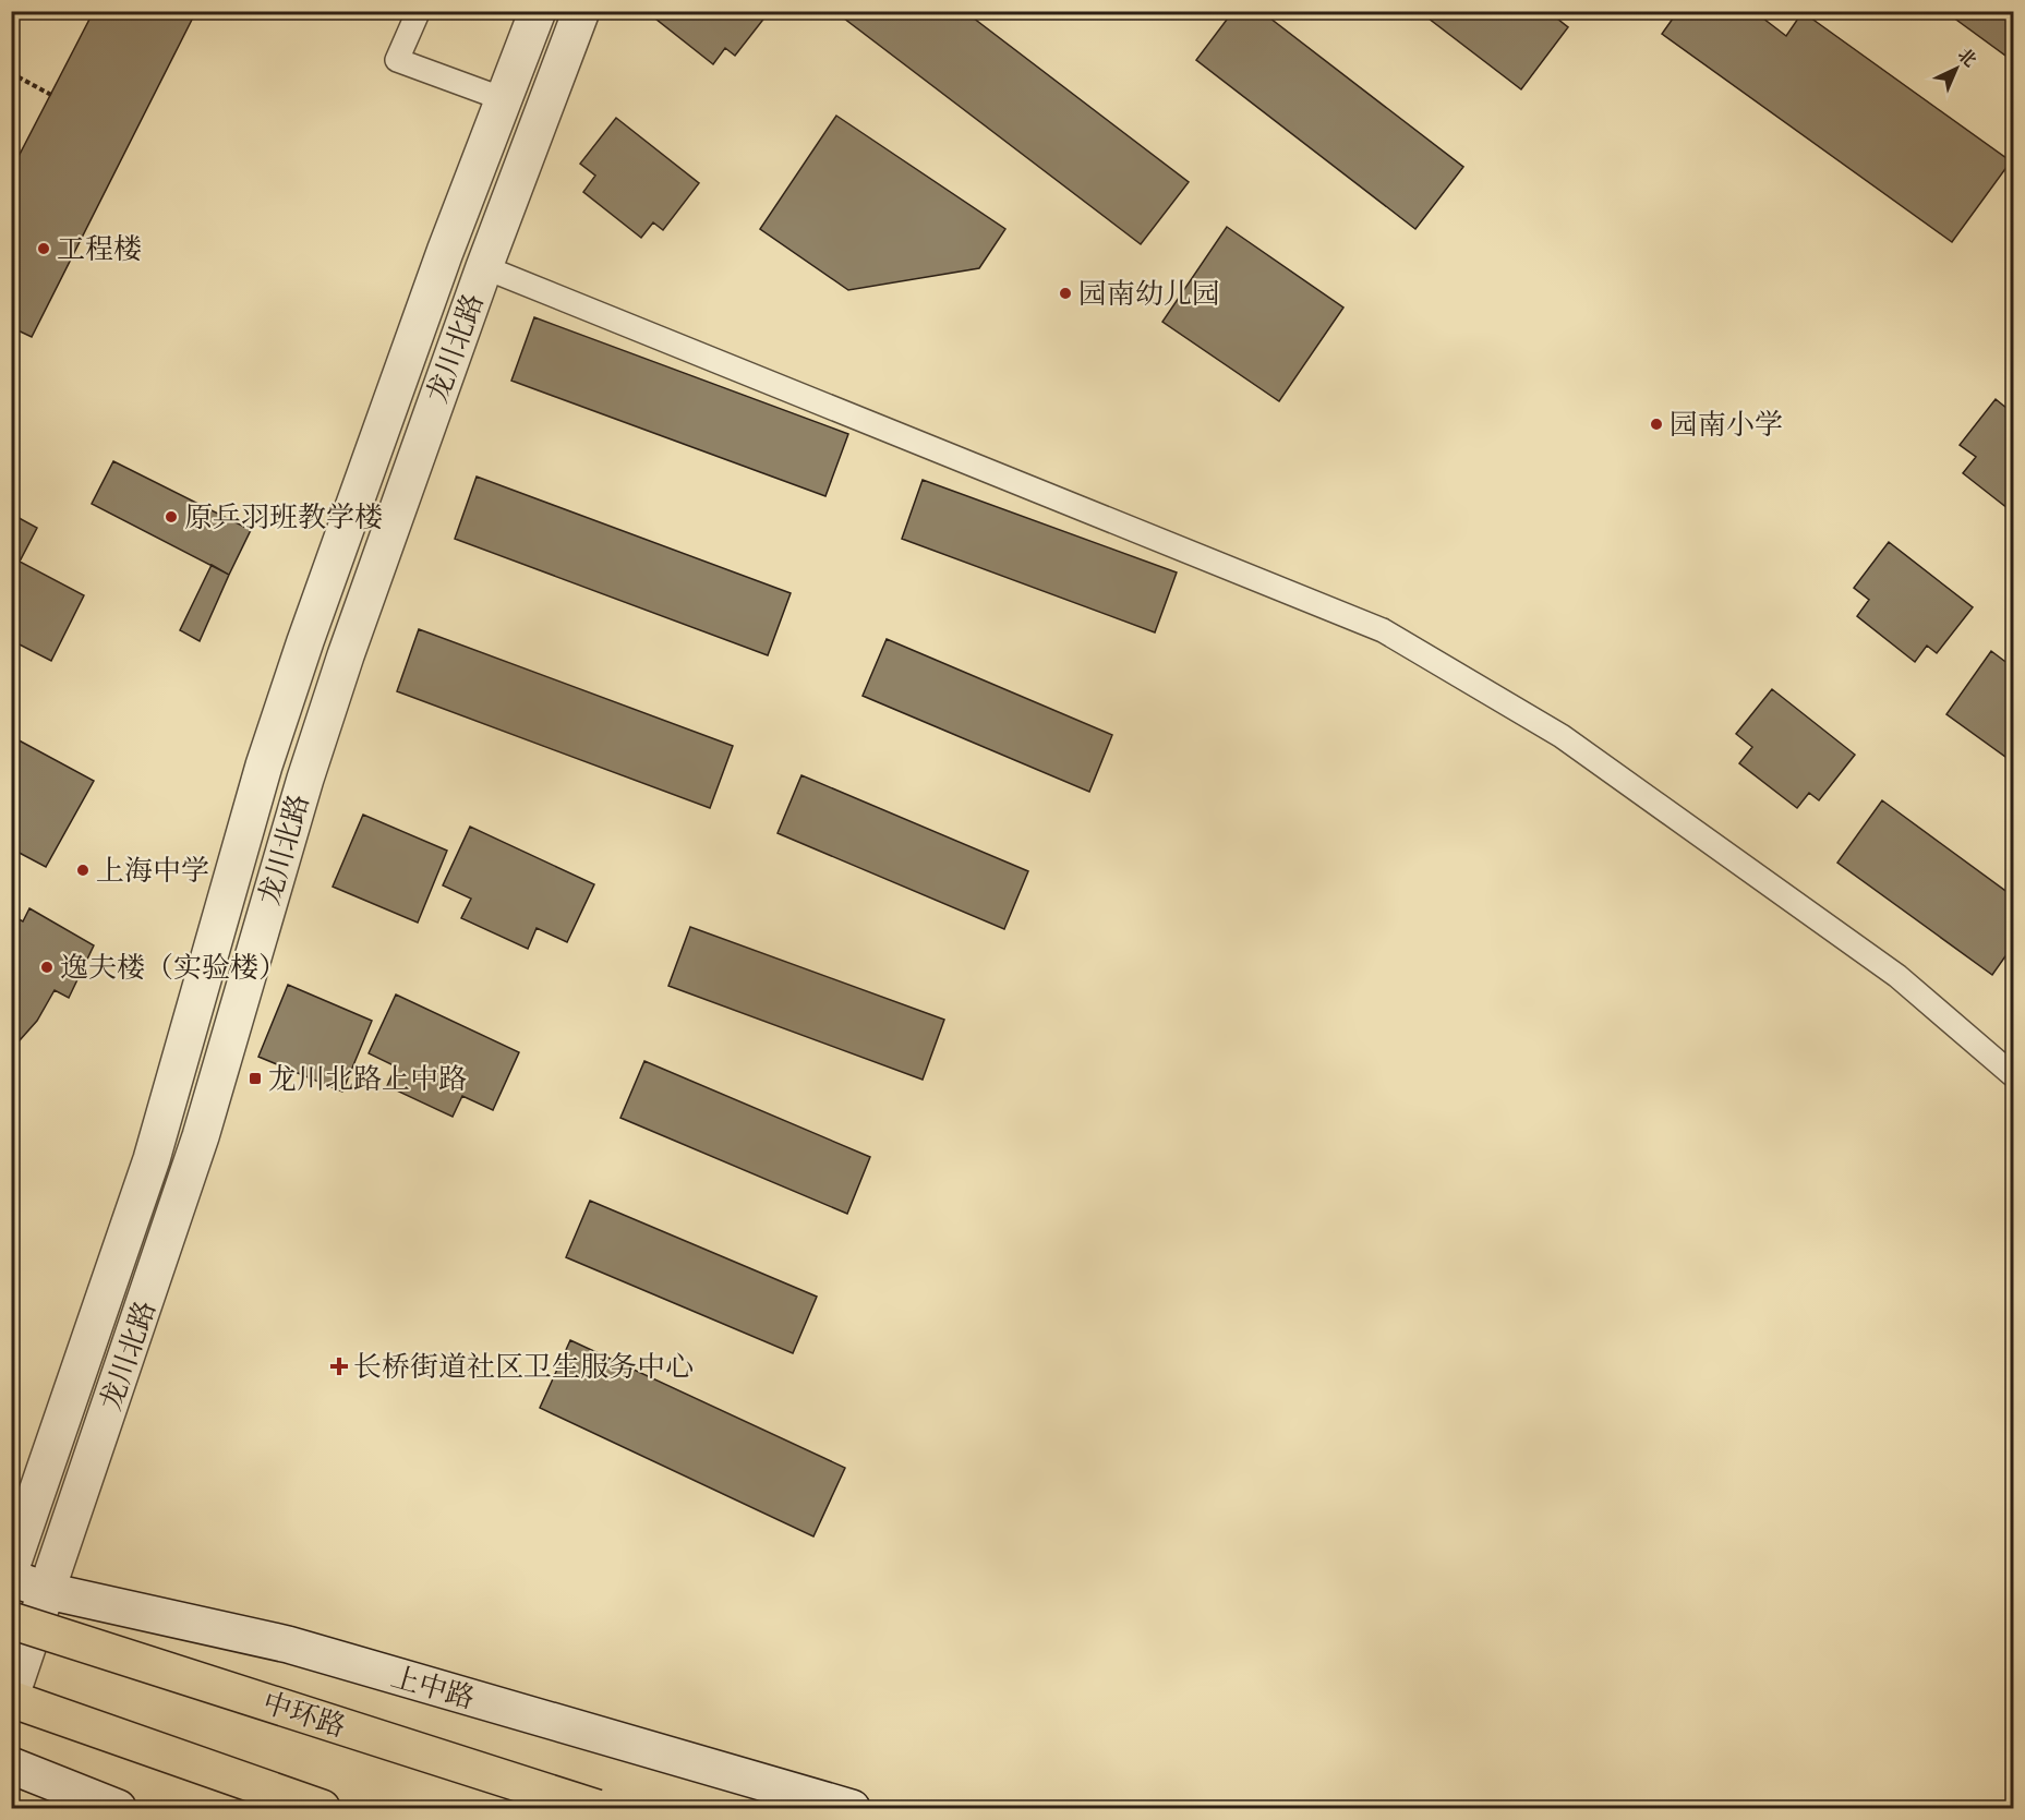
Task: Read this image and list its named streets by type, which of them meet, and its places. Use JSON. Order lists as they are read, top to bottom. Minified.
{"streets":{"highway":["中环路"],"street":["龙川北路","上中路"]},"crossings":[["龙川北路","上中路"]],"places":{"other":["工程楼","园南幼儿园","园南小学","原乒羽班教学楼","上海中学","逸夫楼（实验楼）"],"transit":["龙川北路上中路"],"health":["长桥街道社区卫生服务中心"]},"north":"top right"}
